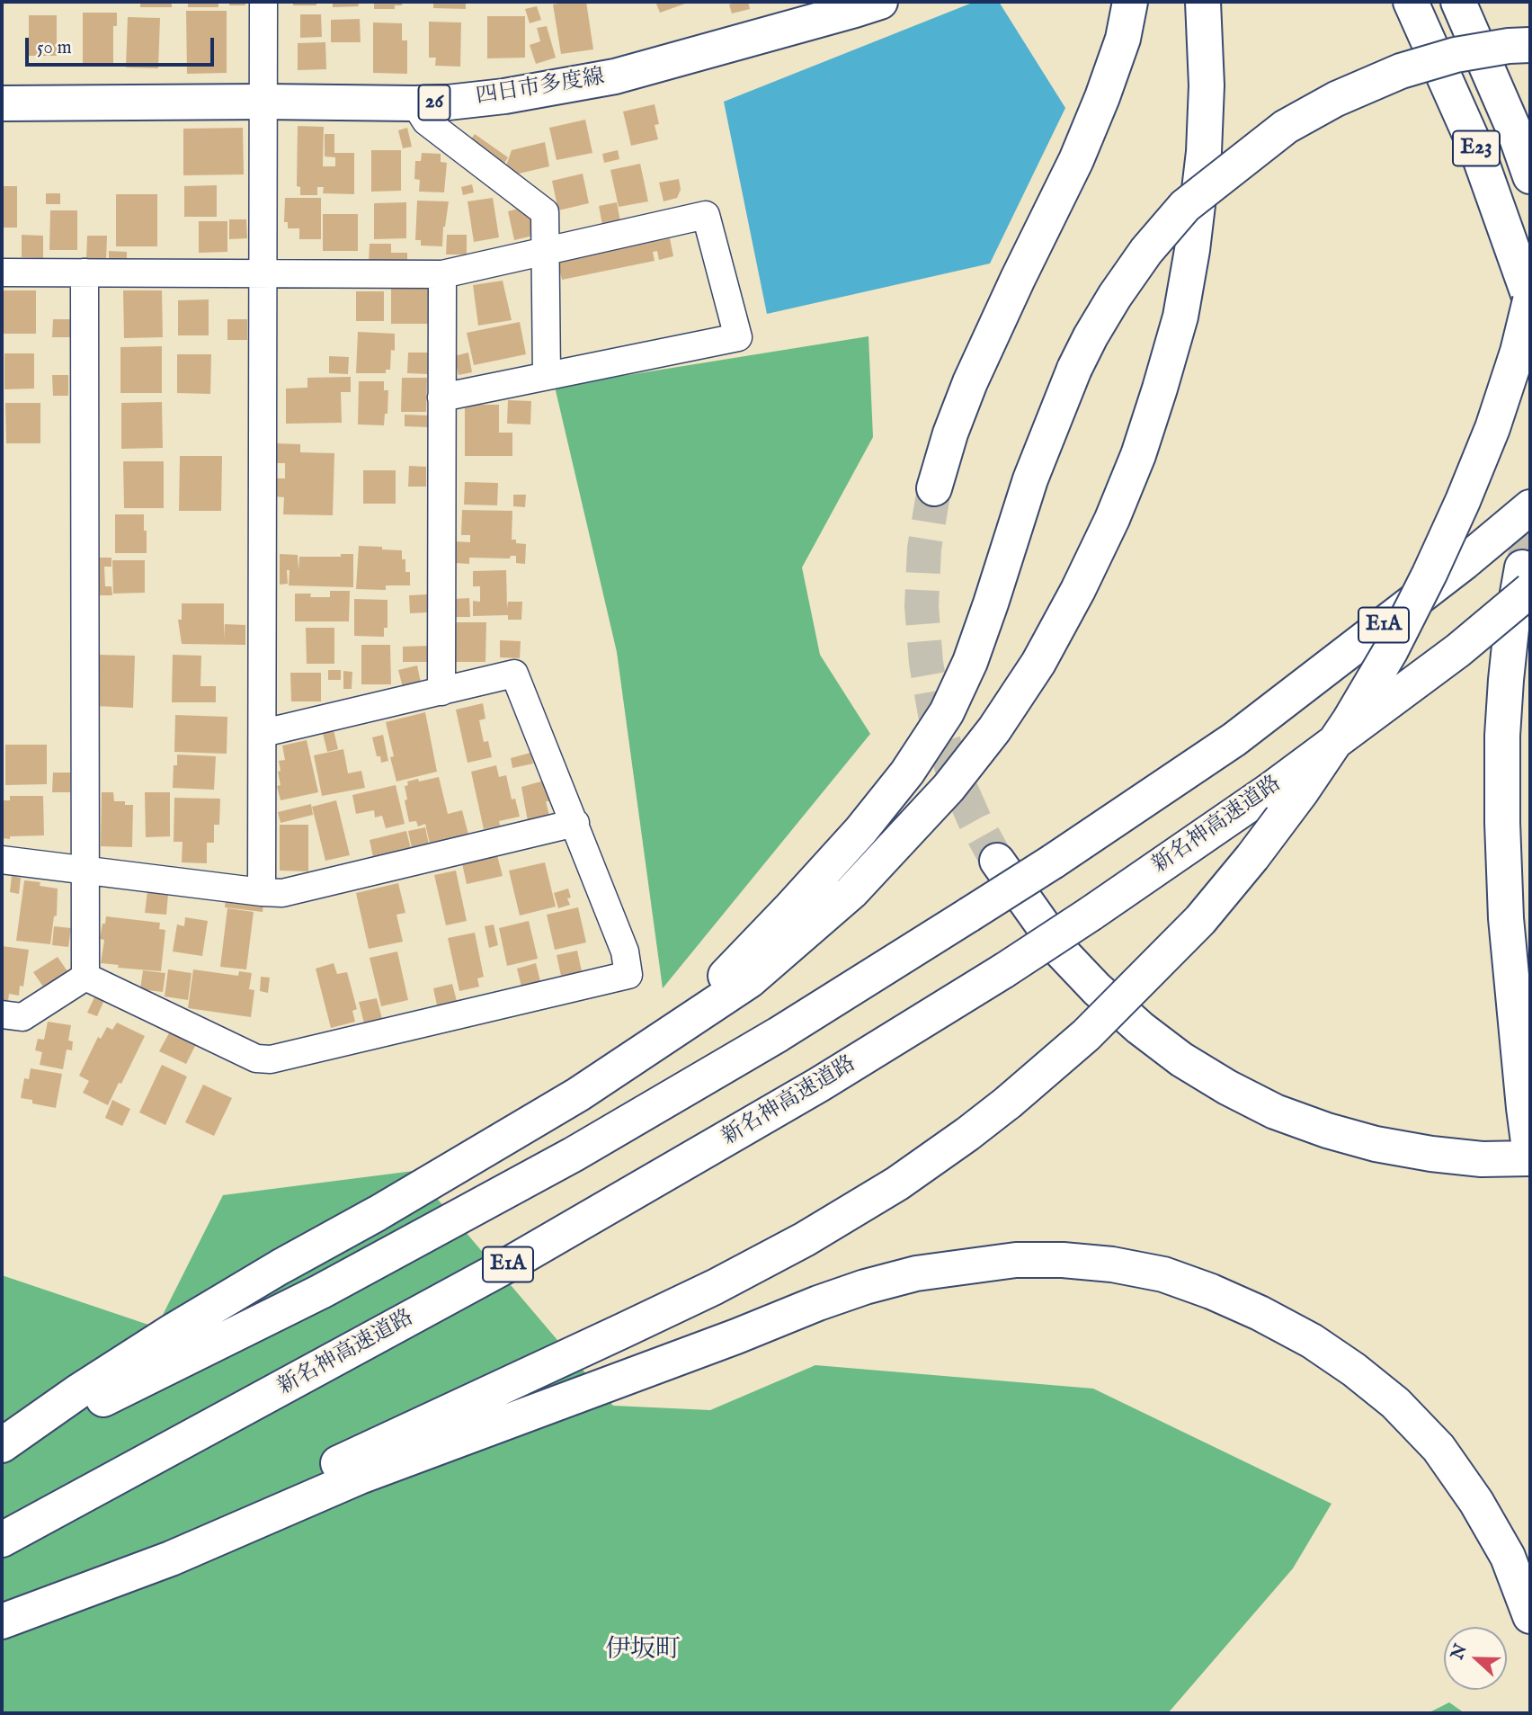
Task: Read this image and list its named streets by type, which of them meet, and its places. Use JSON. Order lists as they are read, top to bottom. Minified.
{"streets":{"main road":["四日市多度線","26","E23","E1A","新名神高速道路"]},"districts":["伊坂町"],"scale_bar":"50 m","north":"left"}
